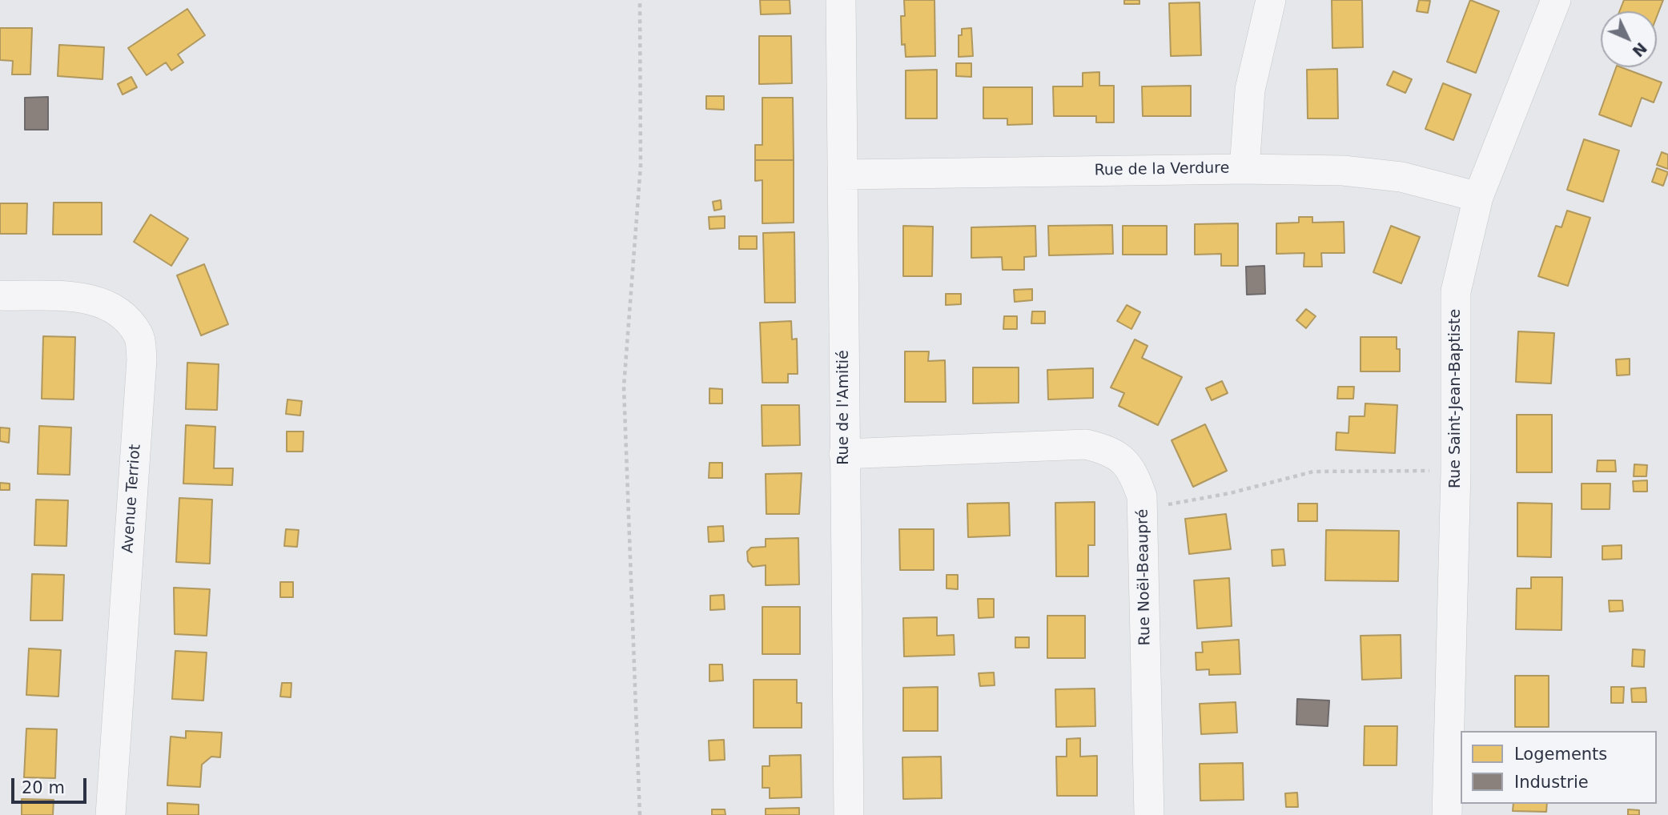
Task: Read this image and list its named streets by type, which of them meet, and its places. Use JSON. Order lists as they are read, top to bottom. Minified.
{"streets":{"street":["Rue de la Verdure","Rue Saint-Jean-Baptiste","Rue de l'Amitié","Avenue Terriot","Rue Noël-Beaupré"]},"crossings":[["Rue de la Verdure","Rue Saint-Jean-Baptiste"],["Rue de la Verdure","Rue de l'Amitié"],["Rue de l'Amitié","Rue Noël-Beaupré"]],"legend":["Logements","Industrie"],"scale_bar":"20 m","north":"bottom right"}
